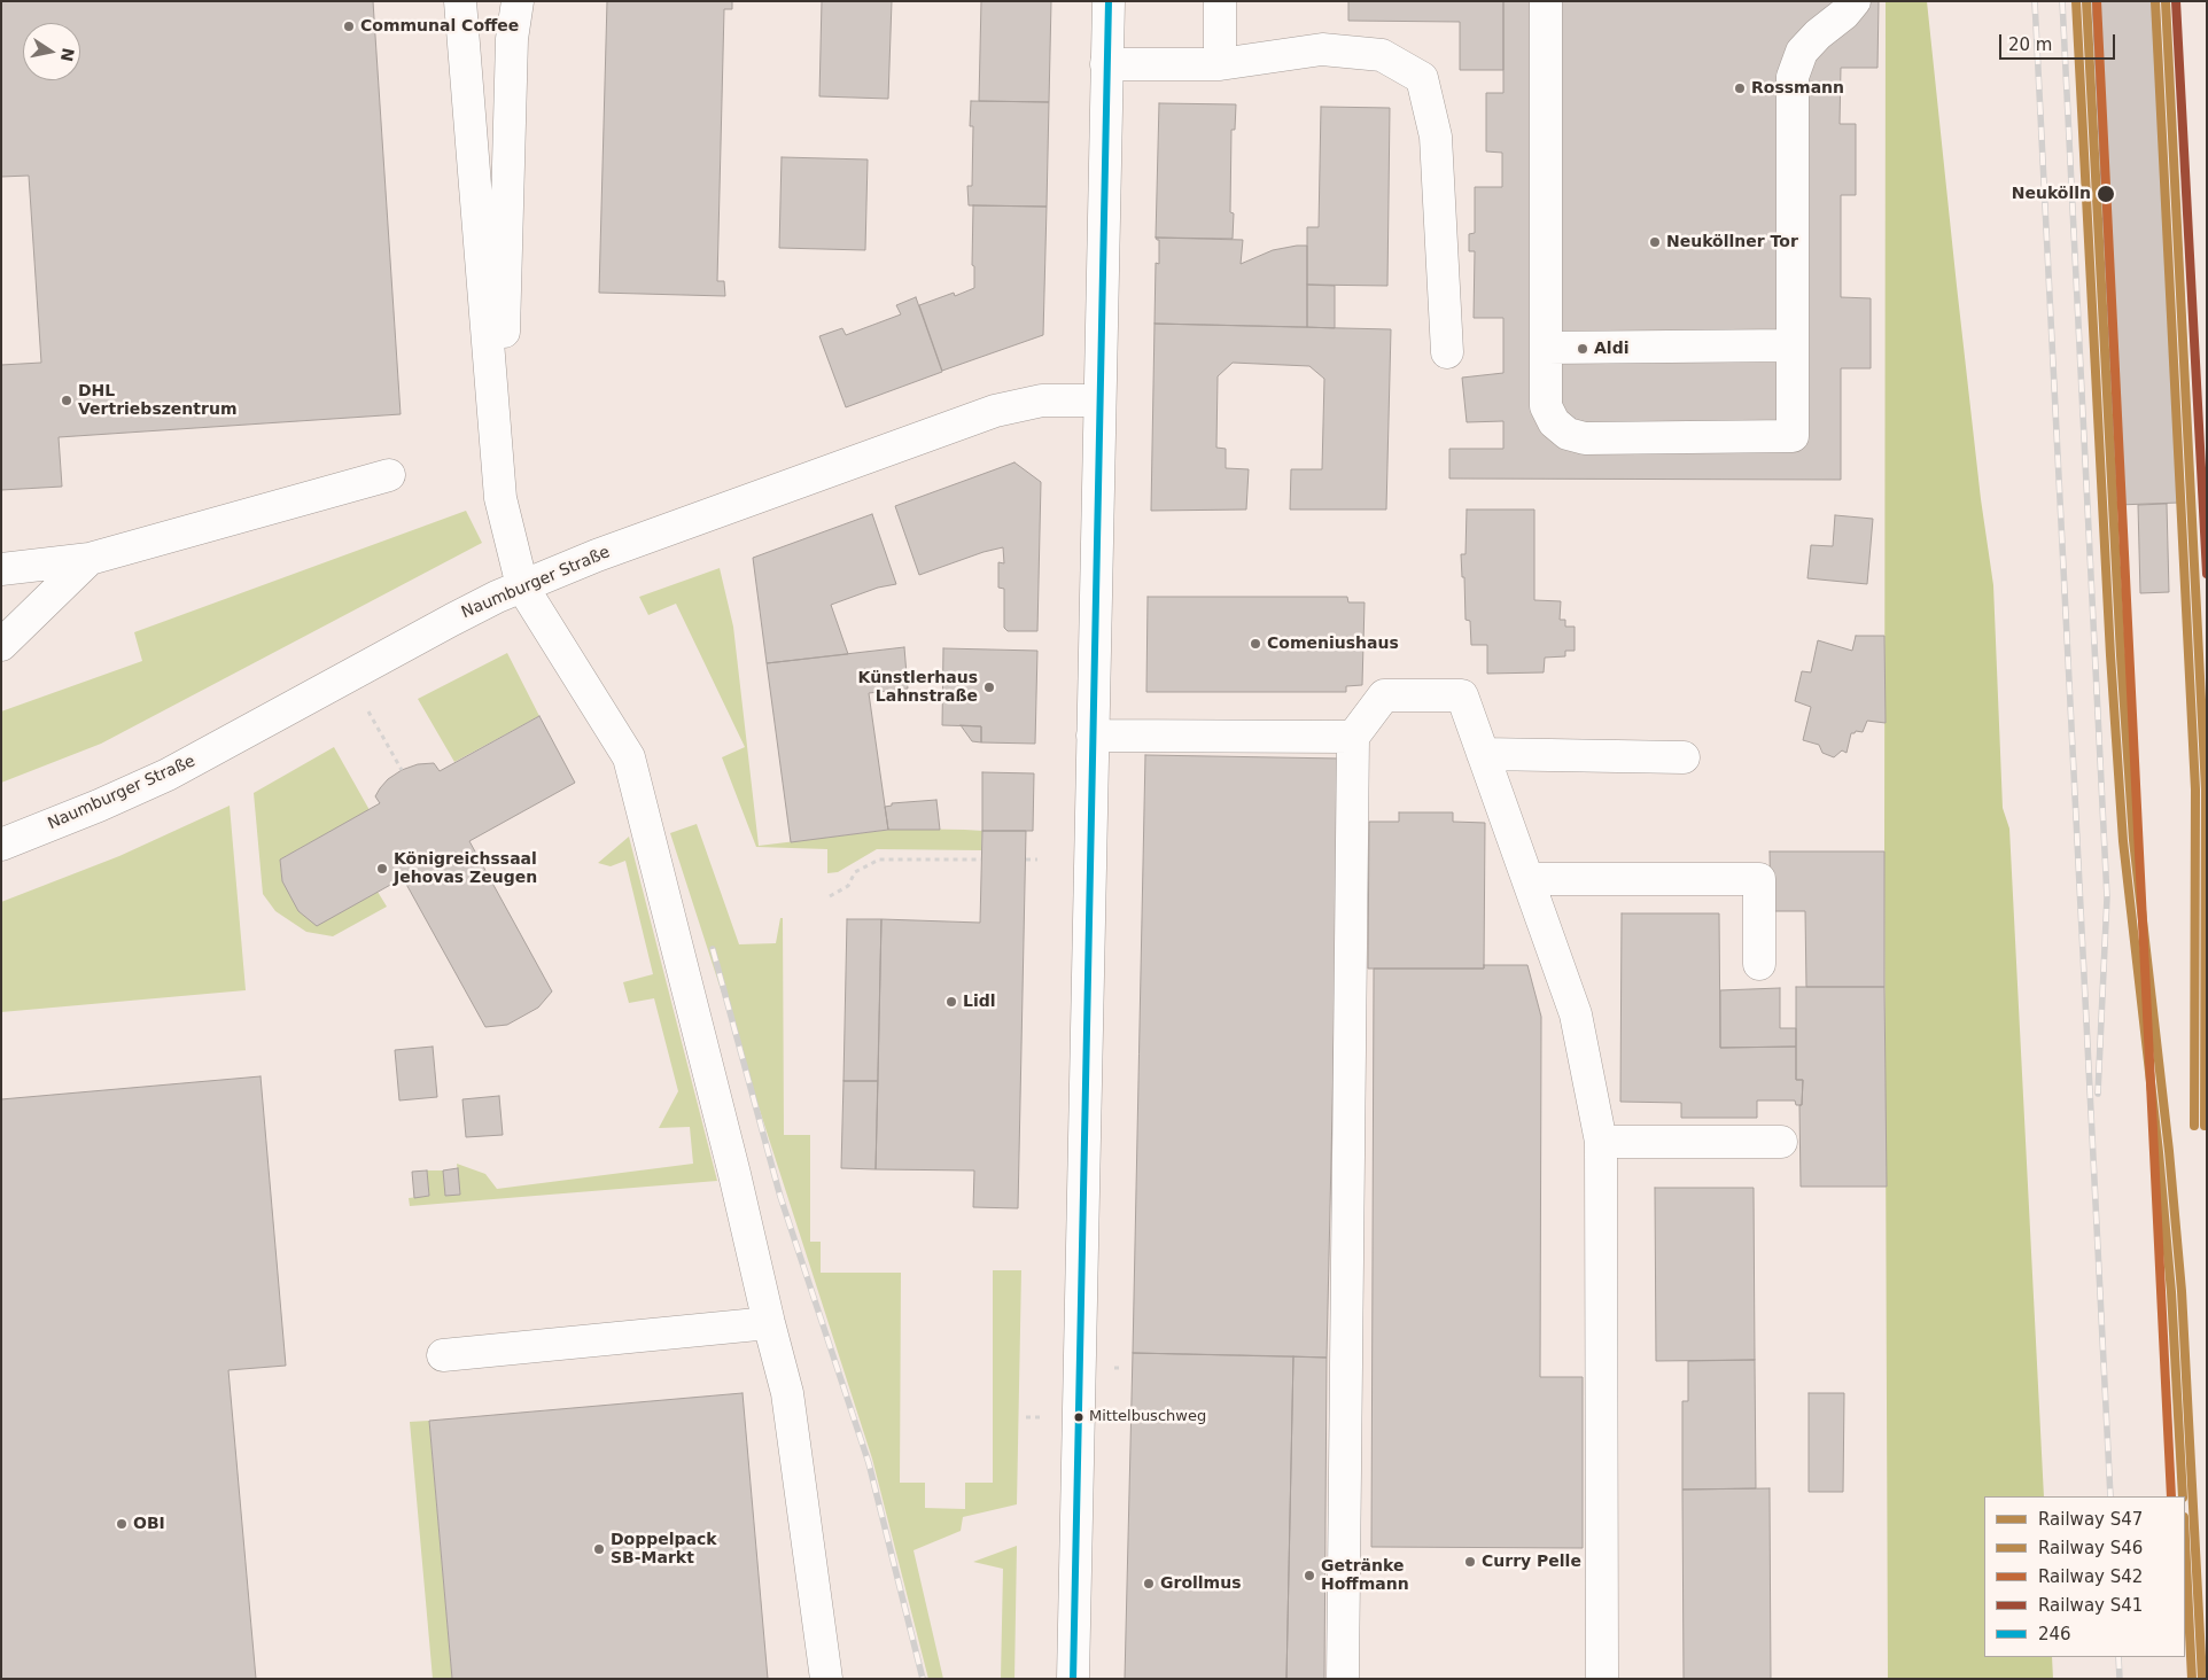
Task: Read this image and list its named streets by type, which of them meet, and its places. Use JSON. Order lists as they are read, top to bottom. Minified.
{"streets":{"street":["Naumburger Straße"]},"places":["Communal Coffee","Rossmann","Neukölln","Neuköllner Tor","Aldi","DHL Vertriebszentrum","Comeniushaus","Künstlerhaus Lahnstraße","Königreichssaal Jehovas Zeugen","Lidl","Mittelbuschweg","OBI","Doppelpack SB-Markt","Curry Pelle","Getränke Hoffmann","Grollmus"],"lines":["rail line S47","rail line S46","rail line S42","rail line S41","transit line 246"],"legend":["Railway S47","Railway S46","Railway S42","Railway S41","246"],"scale_bar":"20 m","north":"right"}
